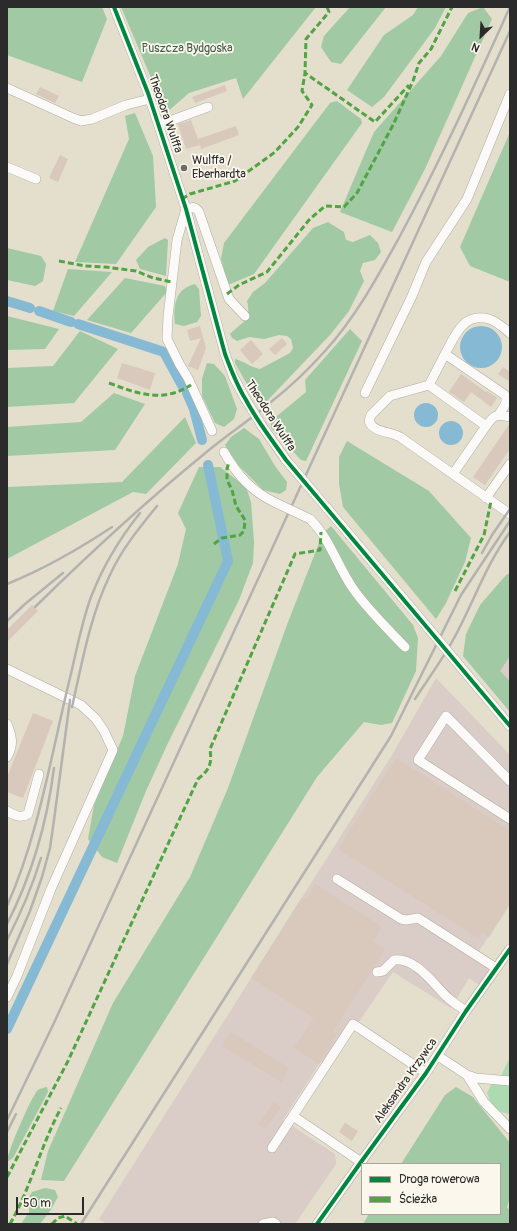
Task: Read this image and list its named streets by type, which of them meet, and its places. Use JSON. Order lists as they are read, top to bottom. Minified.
{"streets":{"street":["Theodora Wulffa","Aleksandra Krzywca"]},"parks":["Puszcza Bydgoska"],"places":["Wulffa / Eberhardta"],"legend":["Droga rowerowa","Ścieżka"],"scale_bar":"50 m","north":"bottom left"}
